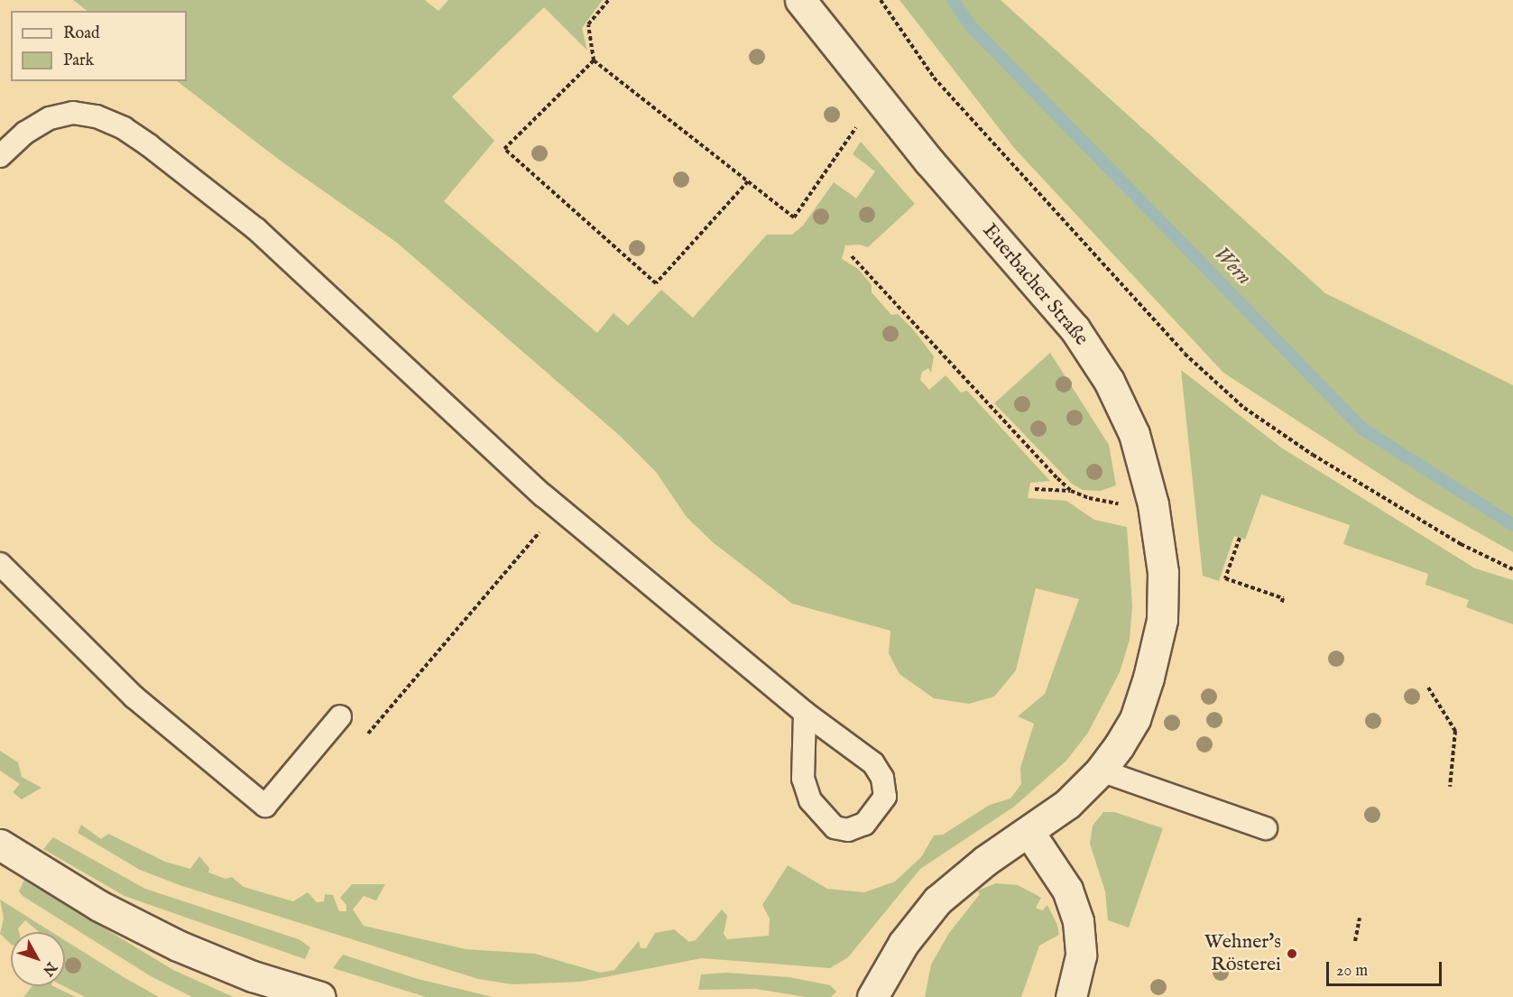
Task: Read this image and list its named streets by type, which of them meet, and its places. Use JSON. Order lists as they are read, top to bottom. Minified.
{"streets":{"street":["Euerbacher Straße"]},"water":["Wern"],"places":["Wehner's Rösterei"],"legend":["Road","Park"],"scale_bar":"20 m","north":"bottom right"}
